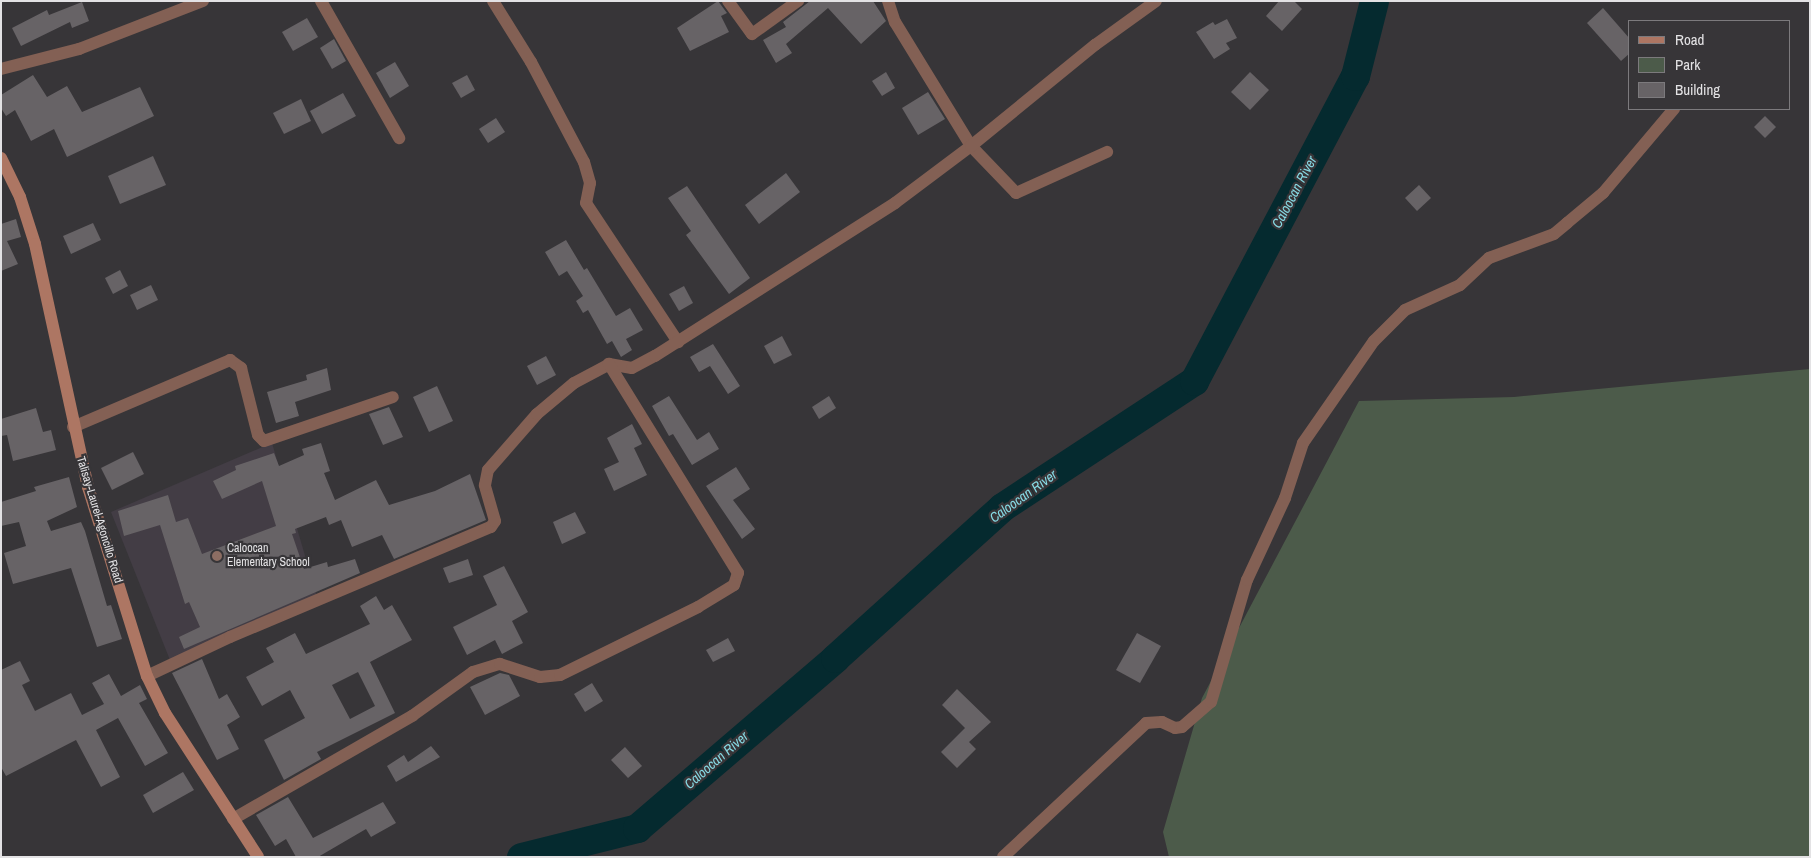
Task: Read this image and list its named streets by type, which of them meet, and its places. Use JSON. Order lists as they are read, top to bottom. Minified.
{"streets":{"main road":["Talisay-Laurel-Agoncillo Road"]},"water":["Caloocan River"],"places":["Caloocan Elementary School"],"legend":["Road","Park","Building"]}
